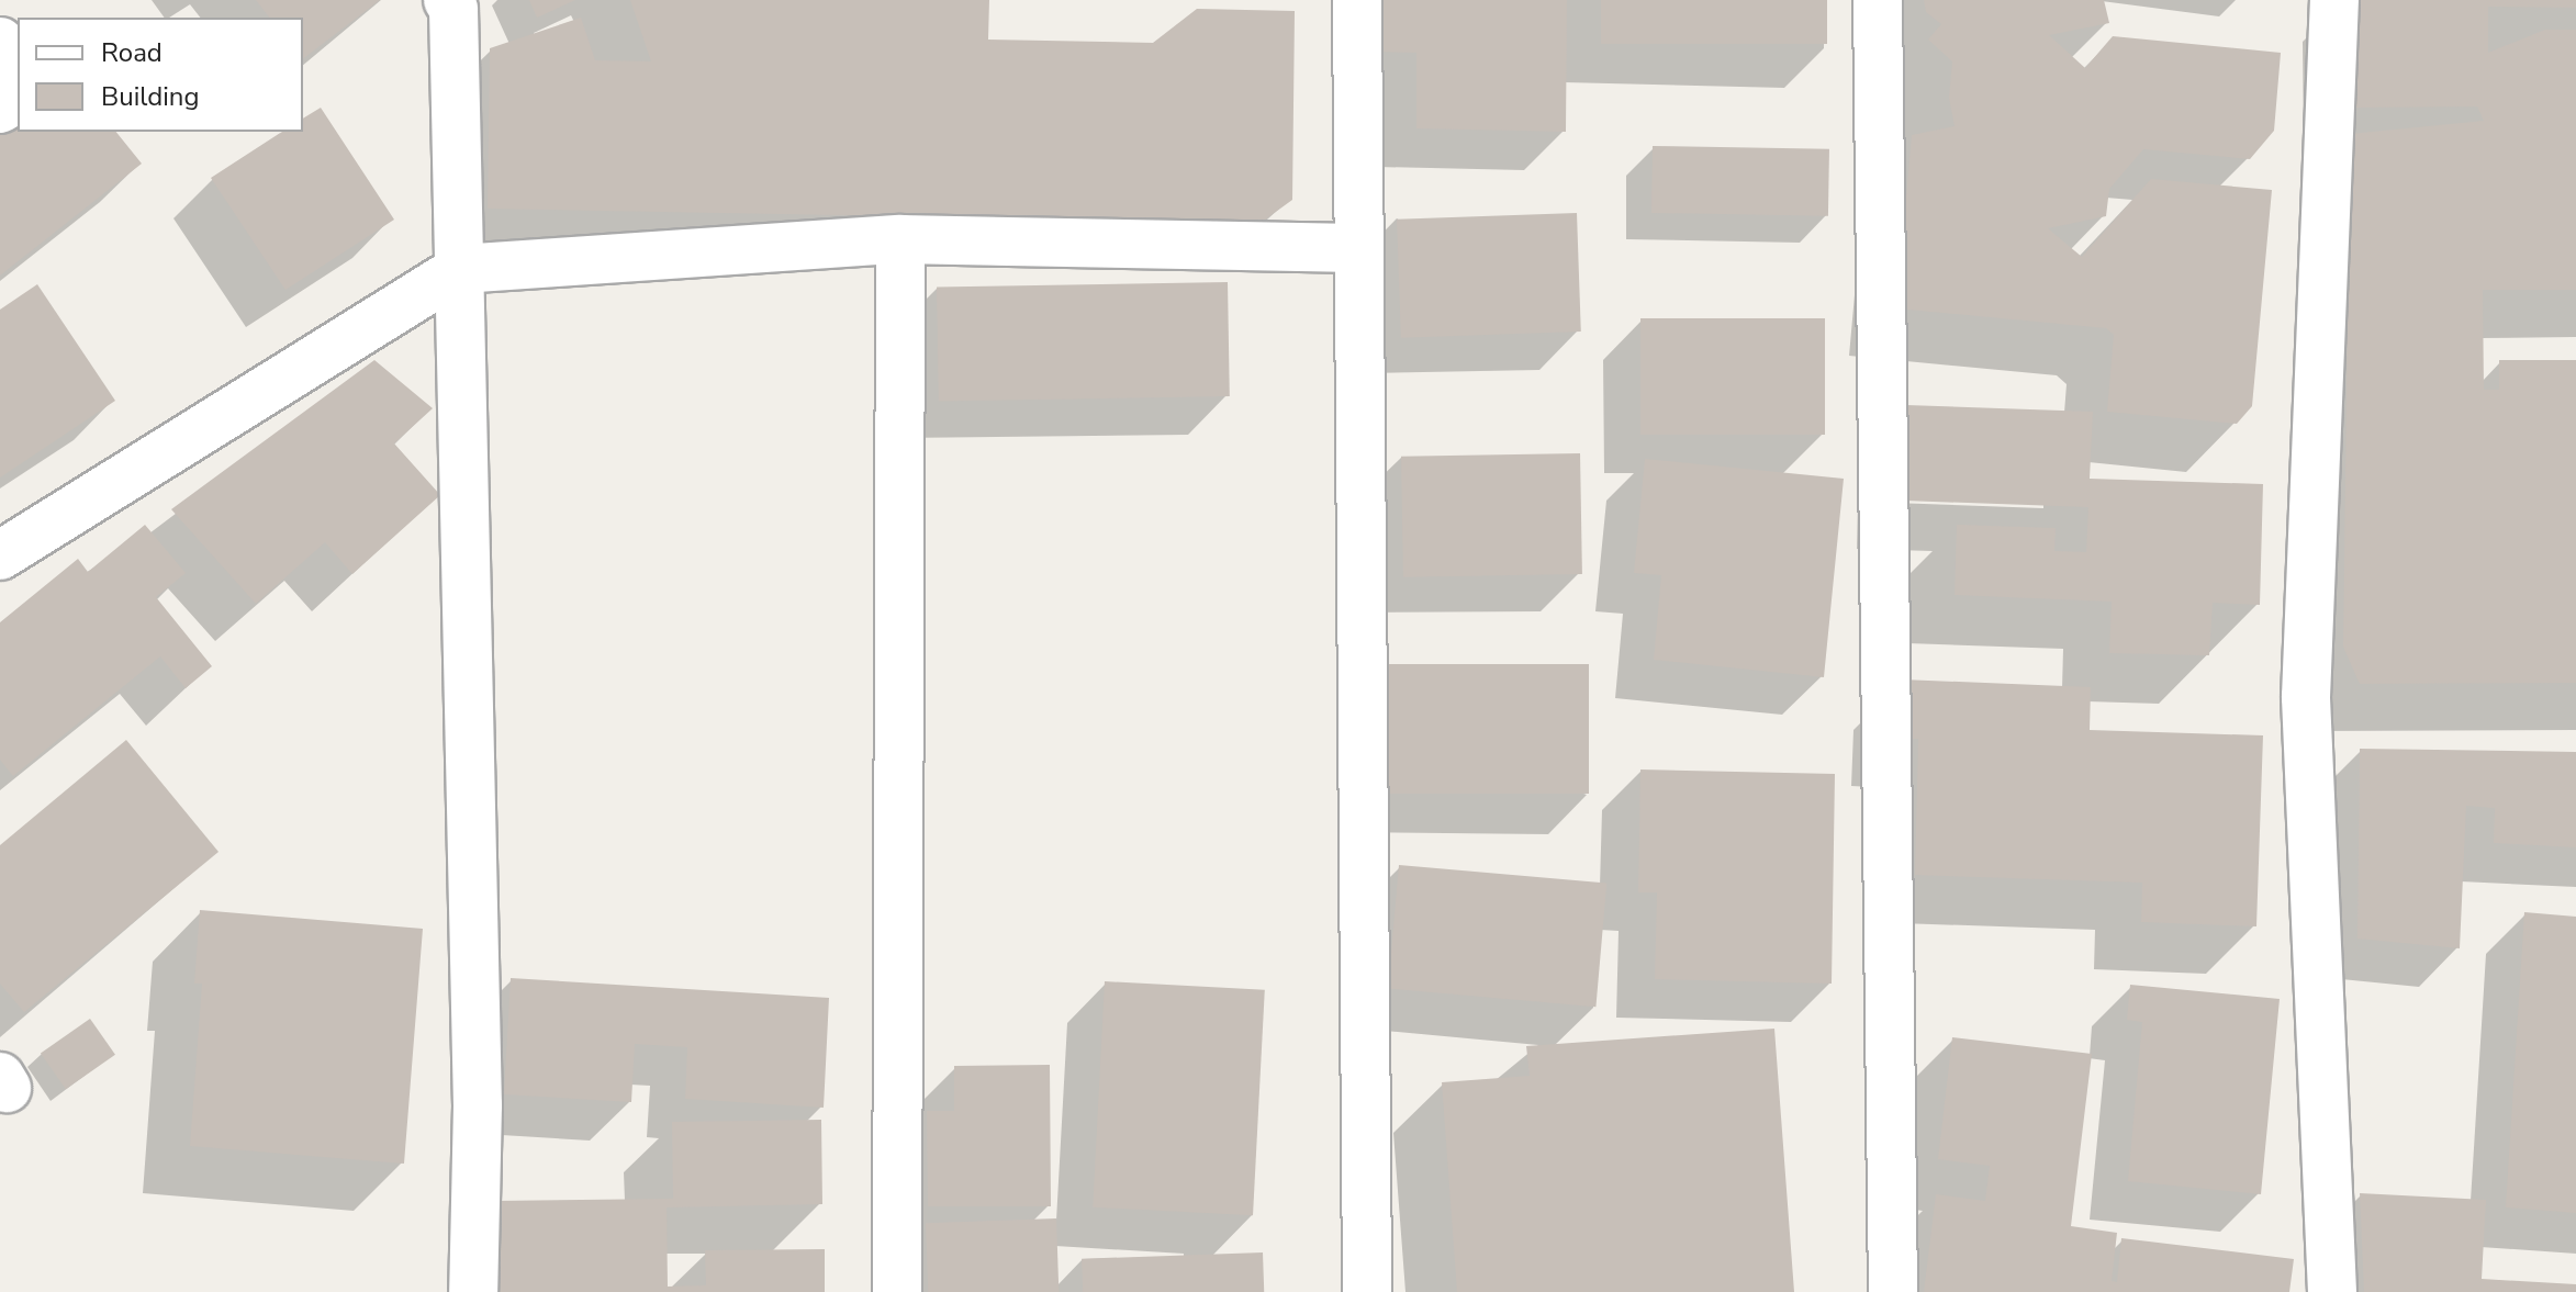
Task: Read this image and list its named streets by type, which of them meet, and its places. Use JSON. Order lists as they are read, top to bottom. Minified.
{"legend":["Road","Building"]}
